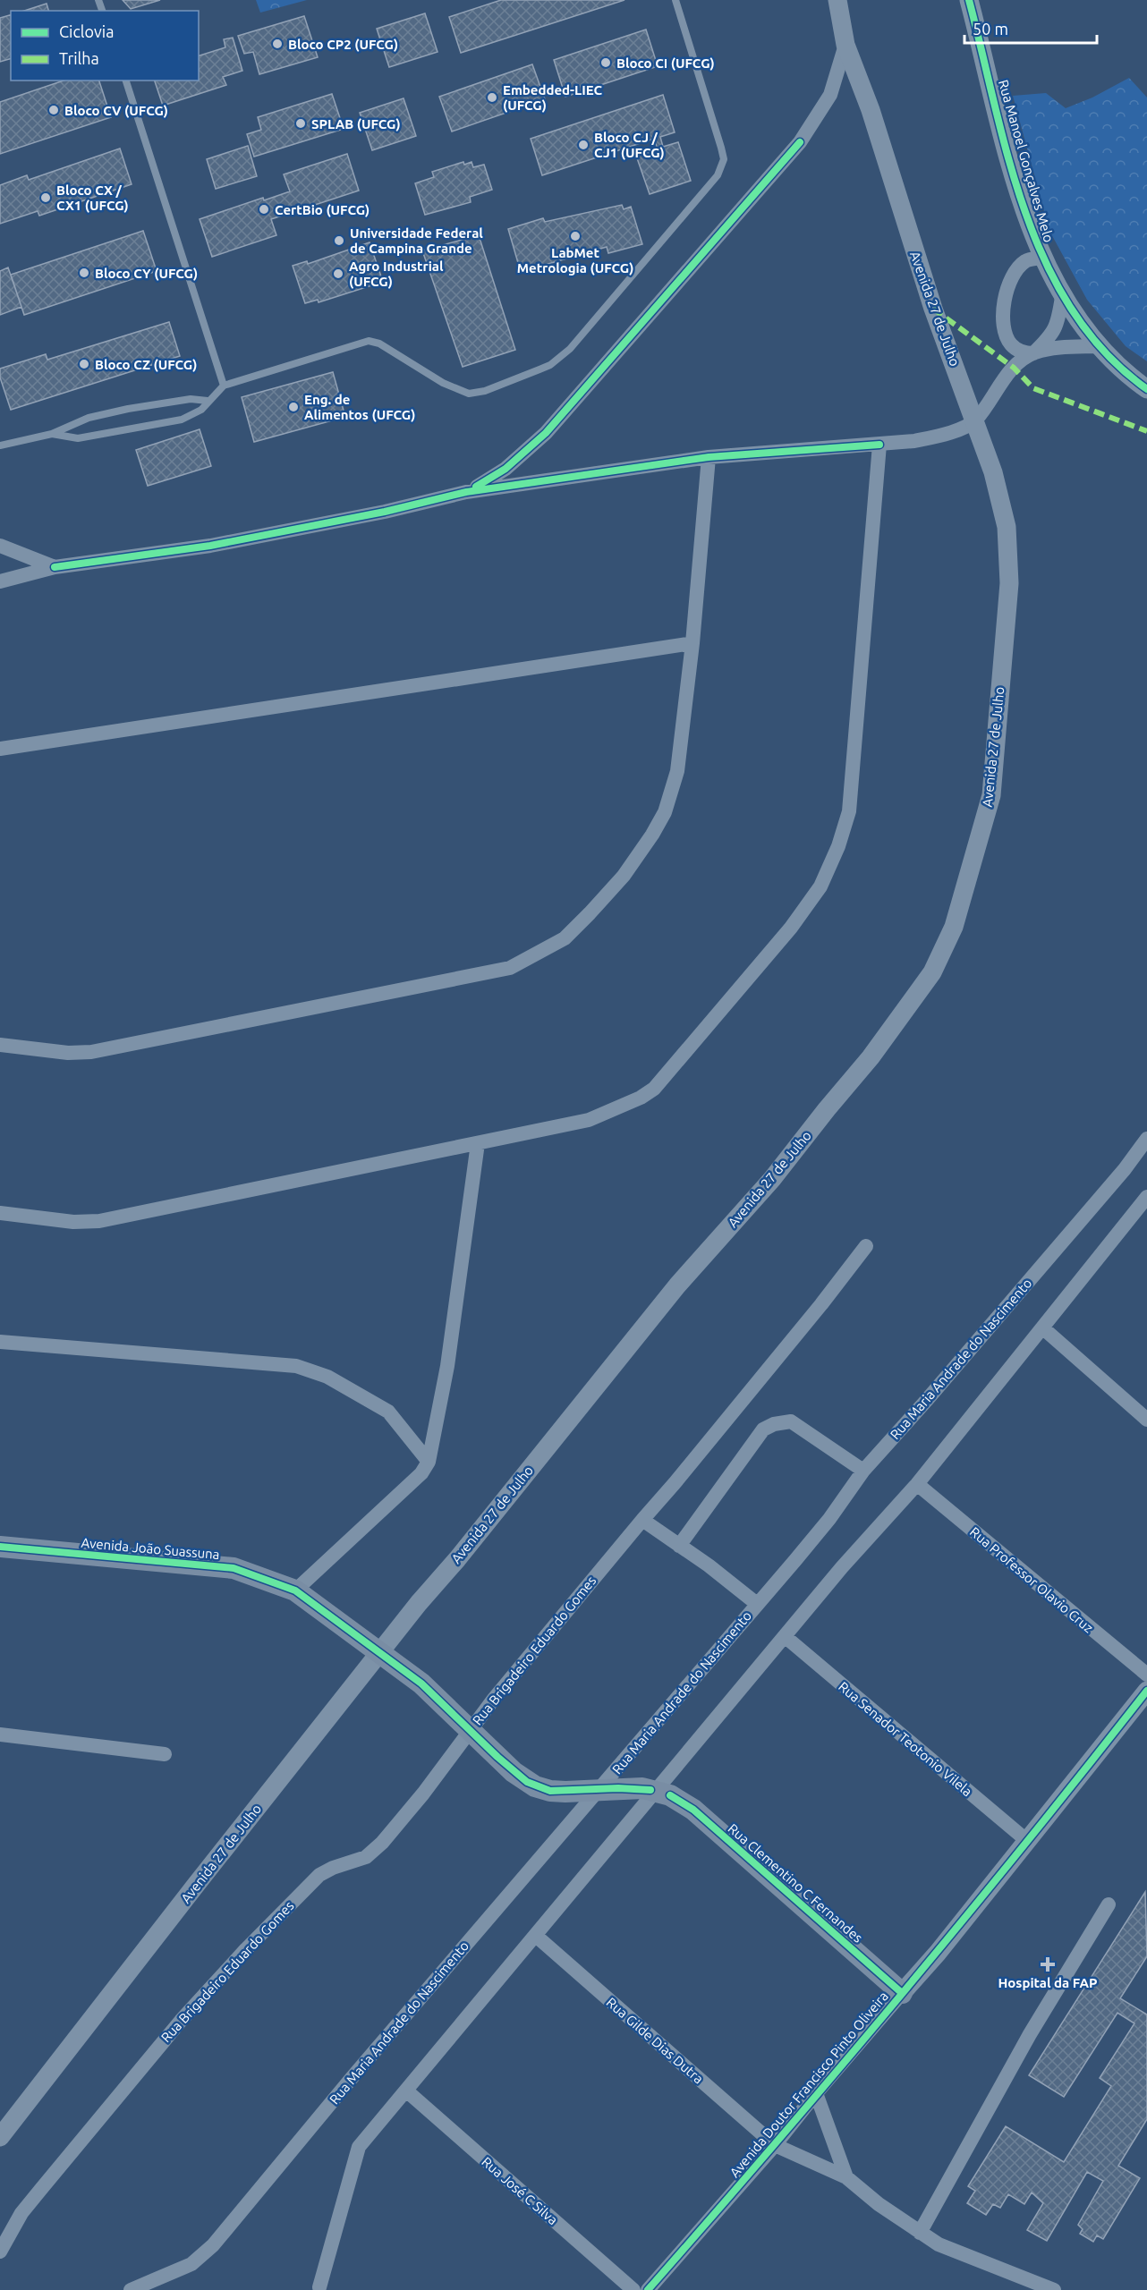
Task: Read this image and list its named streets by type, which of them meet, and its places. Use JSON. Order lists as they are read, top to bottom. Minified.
{"streets":{"main road":["Avenida João Suassuna","Rua Clementino C Fernandes"],"street":["Rua Manoel Gonçalves Melo","Avenida 27 de Julho","Rua Maria Andrade do Nascimento","Rua Professor Olavio Cruz","Rua Brigadeiro Eduardo Gomes","Rua Senador Teotonio Vilela","Rua Gilde Dias Dutra","Avenida Doutor Francisco Pinto Oliveira","Rua José C Silva"]},"crossings":[["Rua Senador Teotonio Vilela","Avenida Doutor Francisco Pinto Oliveira"],["Rua Clementino C Fernandes","Avenida Doutor Francisco Pinto Oliveira"],["Rua Gilde Dias Dutra","Avenida Doutor Francisco Pinto Oliveira"]],"places":{"other":["Bloco CP2 (UFCG)","Bloco CI (UFCG)","Embedded-LIEC (UFCG)","Bloco CV (UFCG)","SPLAB (UFCG)","Bloco CJ / CJ1 (UFCG)","Bloco CX / CX1 (UFCG)","CertBio (UFCG)","LabMet Metrologia (UFCG)","Universidade Federal de Campina Grande","Bloco CY (UFCG)","Agro Industrial (UFCG)","Bloco CZ (UFCG)","Eng. de Alimentos (UFCG)"],"health":["Hospital da FAP"]},"legend":["Ciclovia","Trilha"],"scale_bar":"50 m"}
